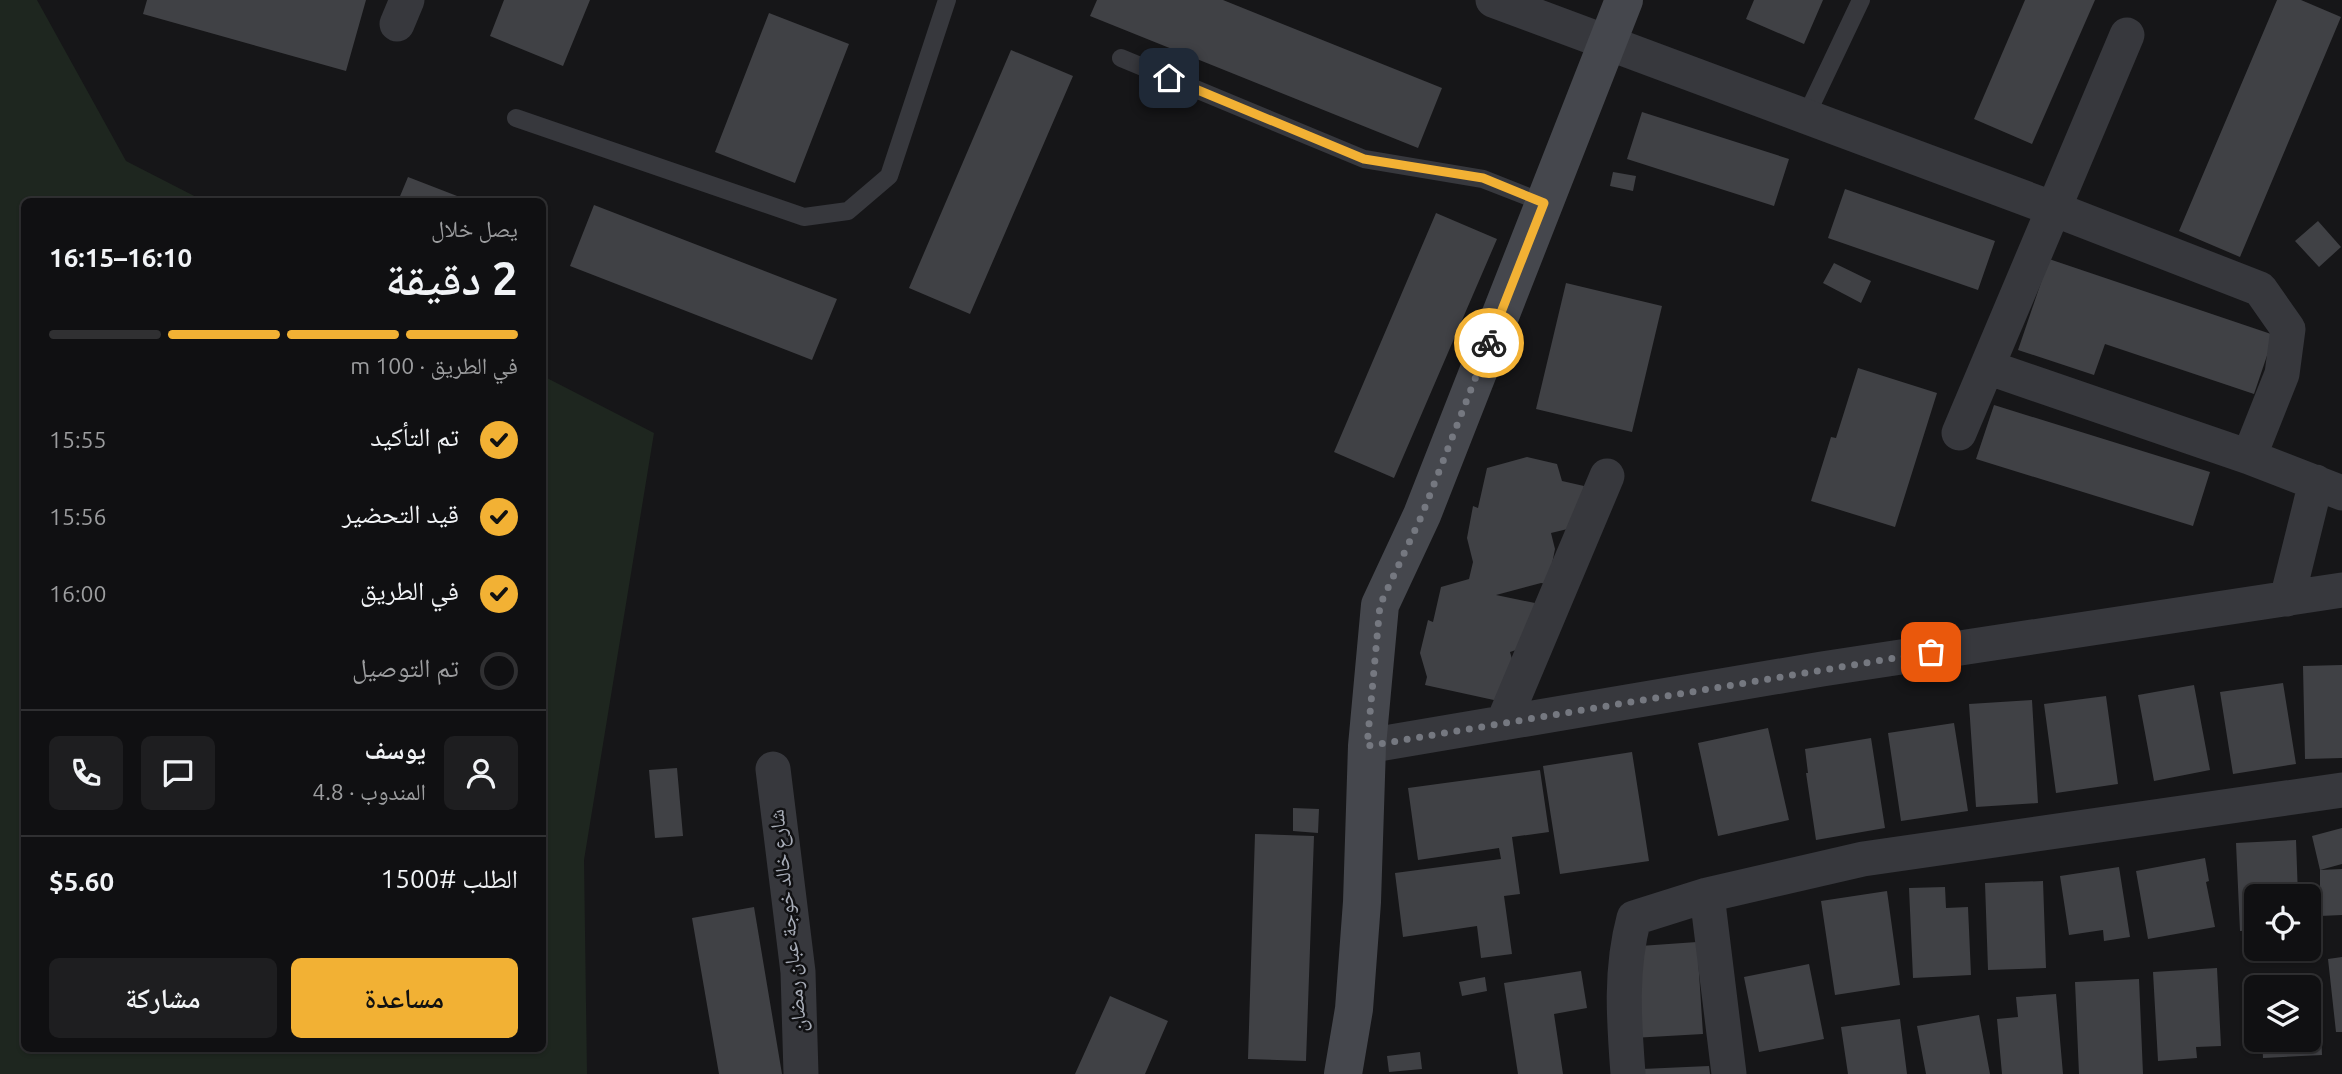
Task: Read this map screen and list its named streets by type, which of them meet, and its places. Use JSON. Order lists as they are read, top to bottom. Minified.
{"streets":{"street":["شارع خالد خوجة عبان رمضان"]},"page":{"heading":["2 دقيقة","يصل خلال","16:10–16:15"],"panel":["يوسف","المندوب · 4.8","الطلب #1500","$5.60"],"bar":"في الطريق · 100 m","list":[["تم التأكيد","15:55"],["قيد التحضير","15:56"],["في الطريق","16:00"],"تم التوصيل"],"buttons":["مساعدة","مشاركة"]}}
